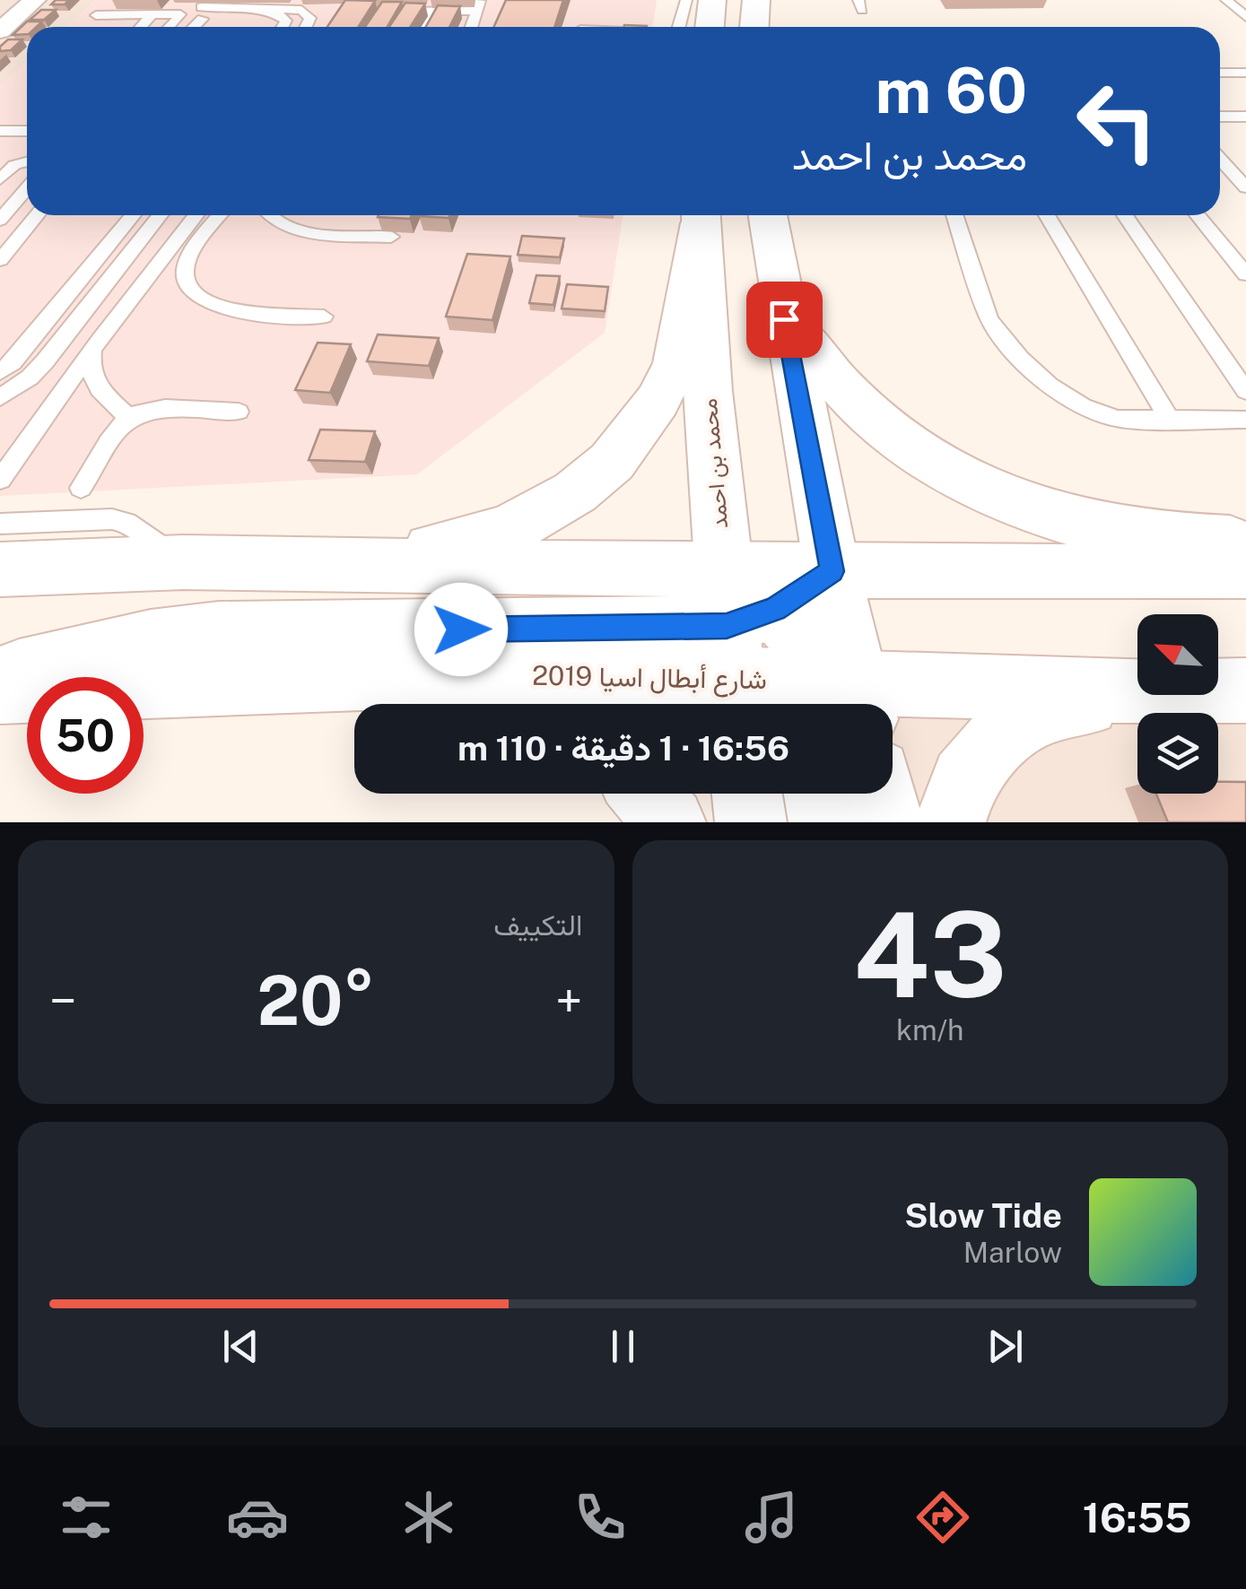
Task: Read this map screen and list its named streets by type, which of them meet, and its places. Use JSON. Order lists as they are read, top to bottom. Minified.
{"streets":{"main road":["شارع أبطال اسيا 2019"]},"north":"top left","page":{"turn":["60 m","محمد بن احمد"],"limit":"50","trip":"16:56 · 1 دقيقة · 110 m","tile":[["43","km/h"],"التكييف"],"heat":["−","20°","+"],"song":["Slow Tide","Marlow"],"tabs":"16:55"}}
